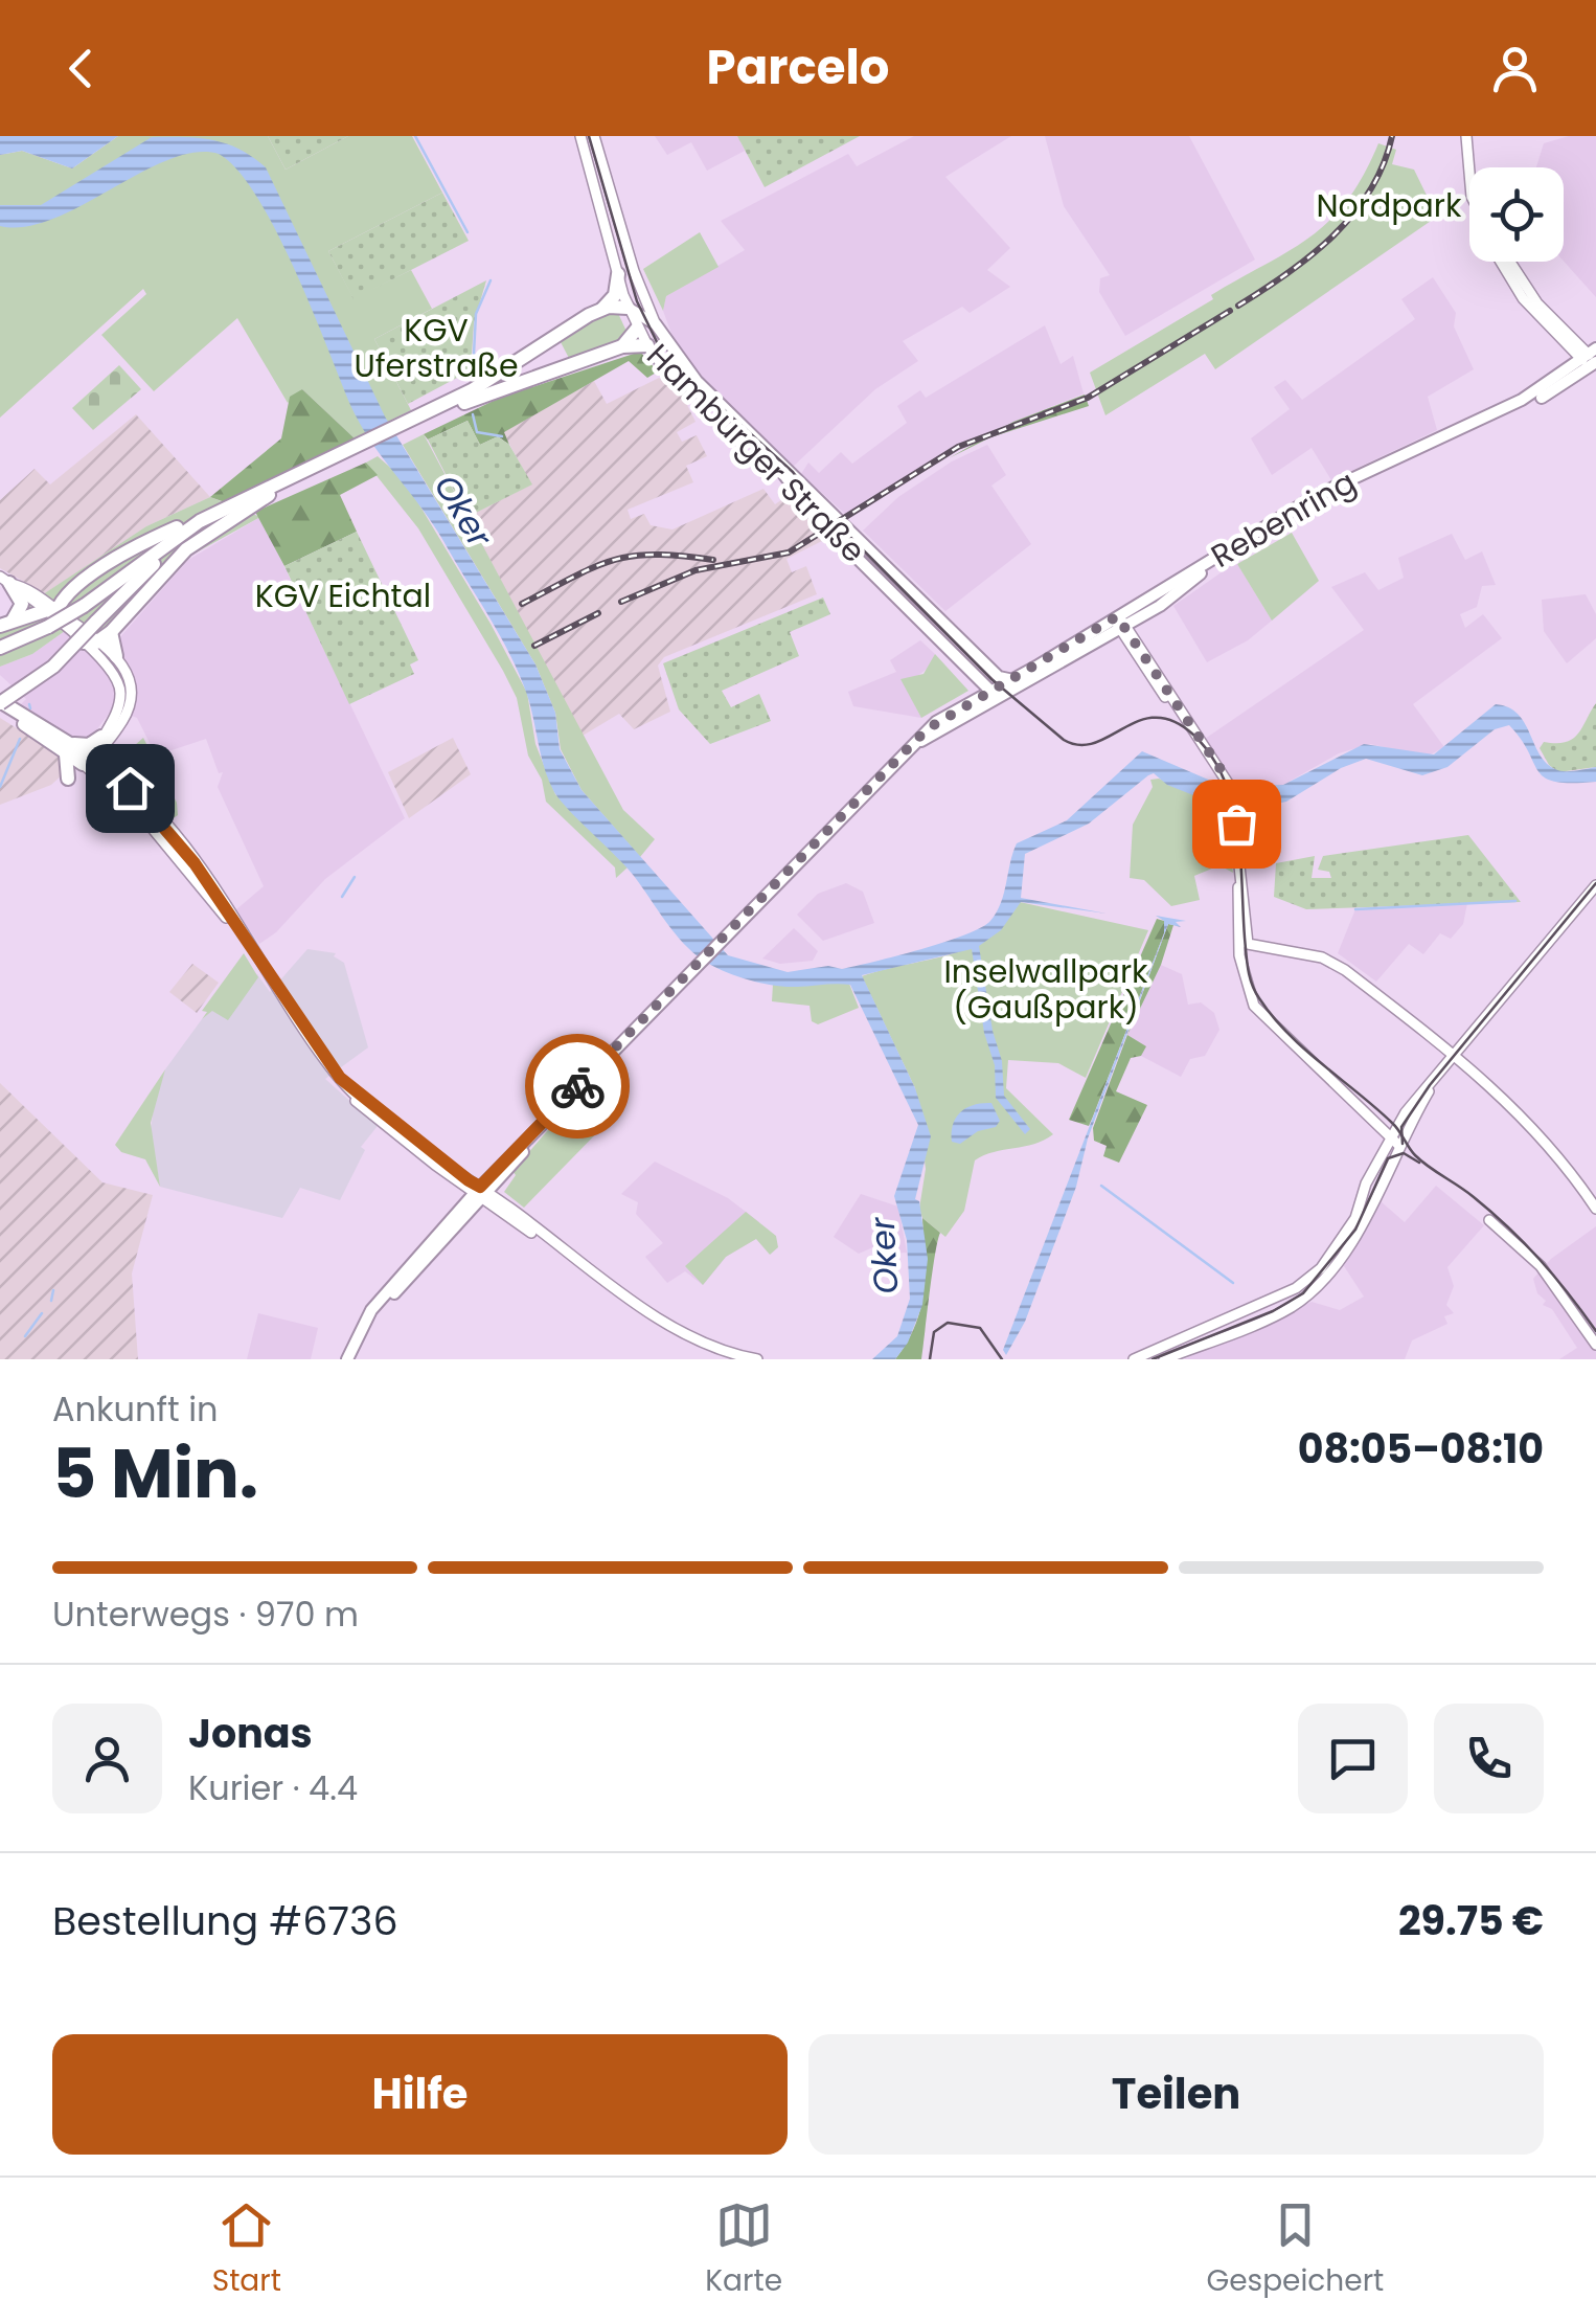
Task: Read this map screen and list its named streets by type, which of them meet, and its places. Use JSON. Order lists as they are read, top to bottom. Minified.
{"streets":{"main road":["Hamburger Straße","Rebenring"]},"crossings":[["Hamburger Straße","Rebenring"]],"water":["Oker"],"parks":["Nordpark","KGV Uferstraße","KGV Eichtal","Inselwallpark (Gaußpark)"],"page":{"header":"Parcelo","heading":["5 Min.","Ankunft in","08:05–08:10"],"panel":["Jonas","Kurier · 4.4","Bestellung #6736","29.75 €"],"bar":"Unterwegs · 970 m","buttons":["Hilfe","Teilen"],"tabs":["Start","Karte","Gespeichert"]}}
